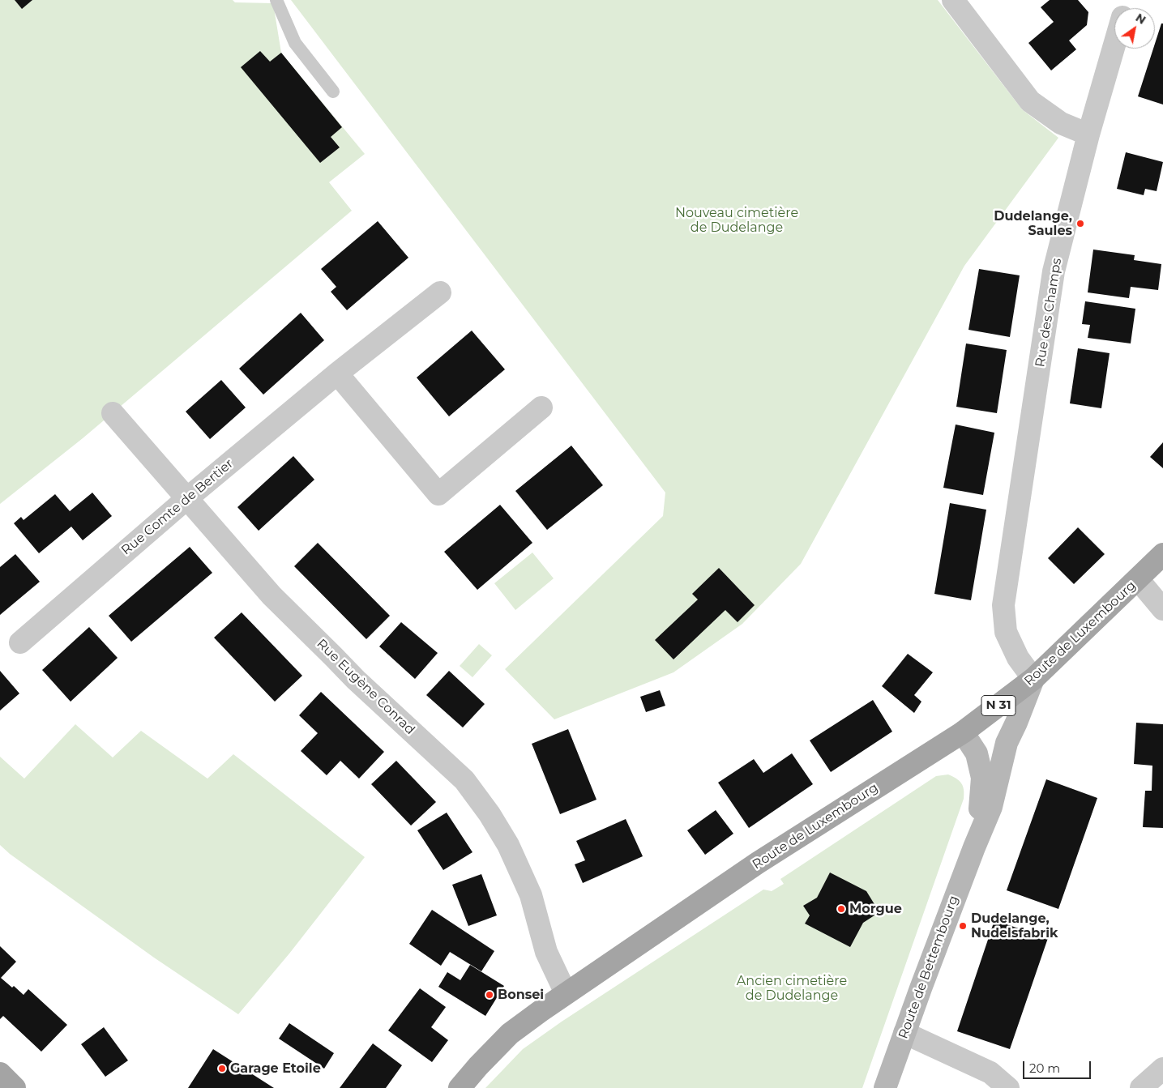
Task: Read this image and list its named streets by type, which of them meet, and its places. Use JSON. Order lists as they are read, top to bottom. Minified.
{"streets":{"main road":["Route de Luxembourg","N 31","Route de Bettembourg"],"street":["Rue des Champs","Rue Comte de Bertier","Rue Eugène Conrad"]},"crossings":[["Rue des Champs","Route de Luxembourg"],["Rue des Champs","Route de Bettembourg"],["Rue Comte de Bertier","Rue Eugène Conrad"],["Route de Luxembourg","Rue Eugène Conrad"],["Route de Luxembourg","Route de Bettembourg"]],"parks":["Nouveau cimetière de Dudelange","Ancien cimetière de Dudelange"],"places":["Dudelange, Saules","Morgue","Dudelange, Nudelsfabrik","Bonsei","Garage Etoile"],"scale_bar":"20 m","north":"top right"}
